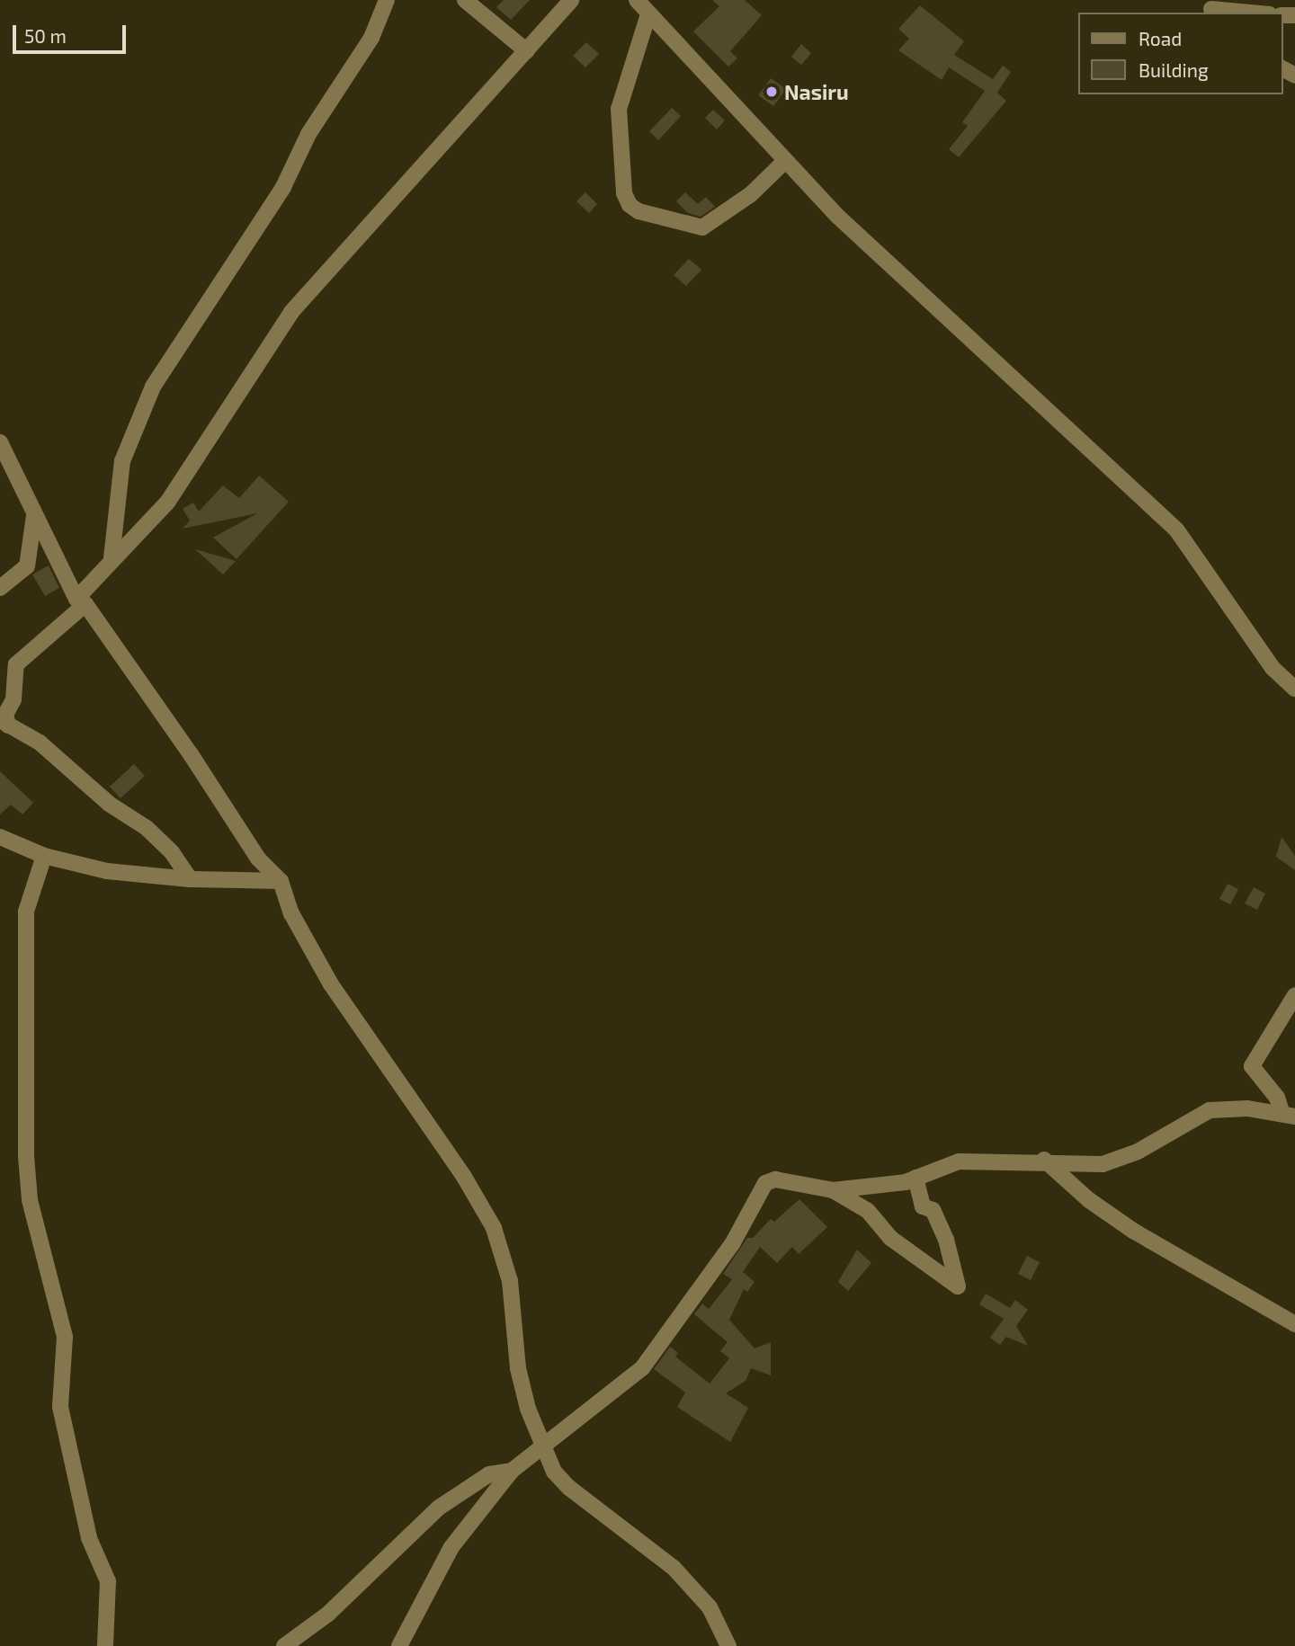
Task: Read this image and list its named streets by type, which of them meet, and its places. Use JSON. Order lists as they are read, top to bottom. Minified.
{"places":["Nasiru"],"legend":["Road","Building"],"scale_bar":"50 m"}
